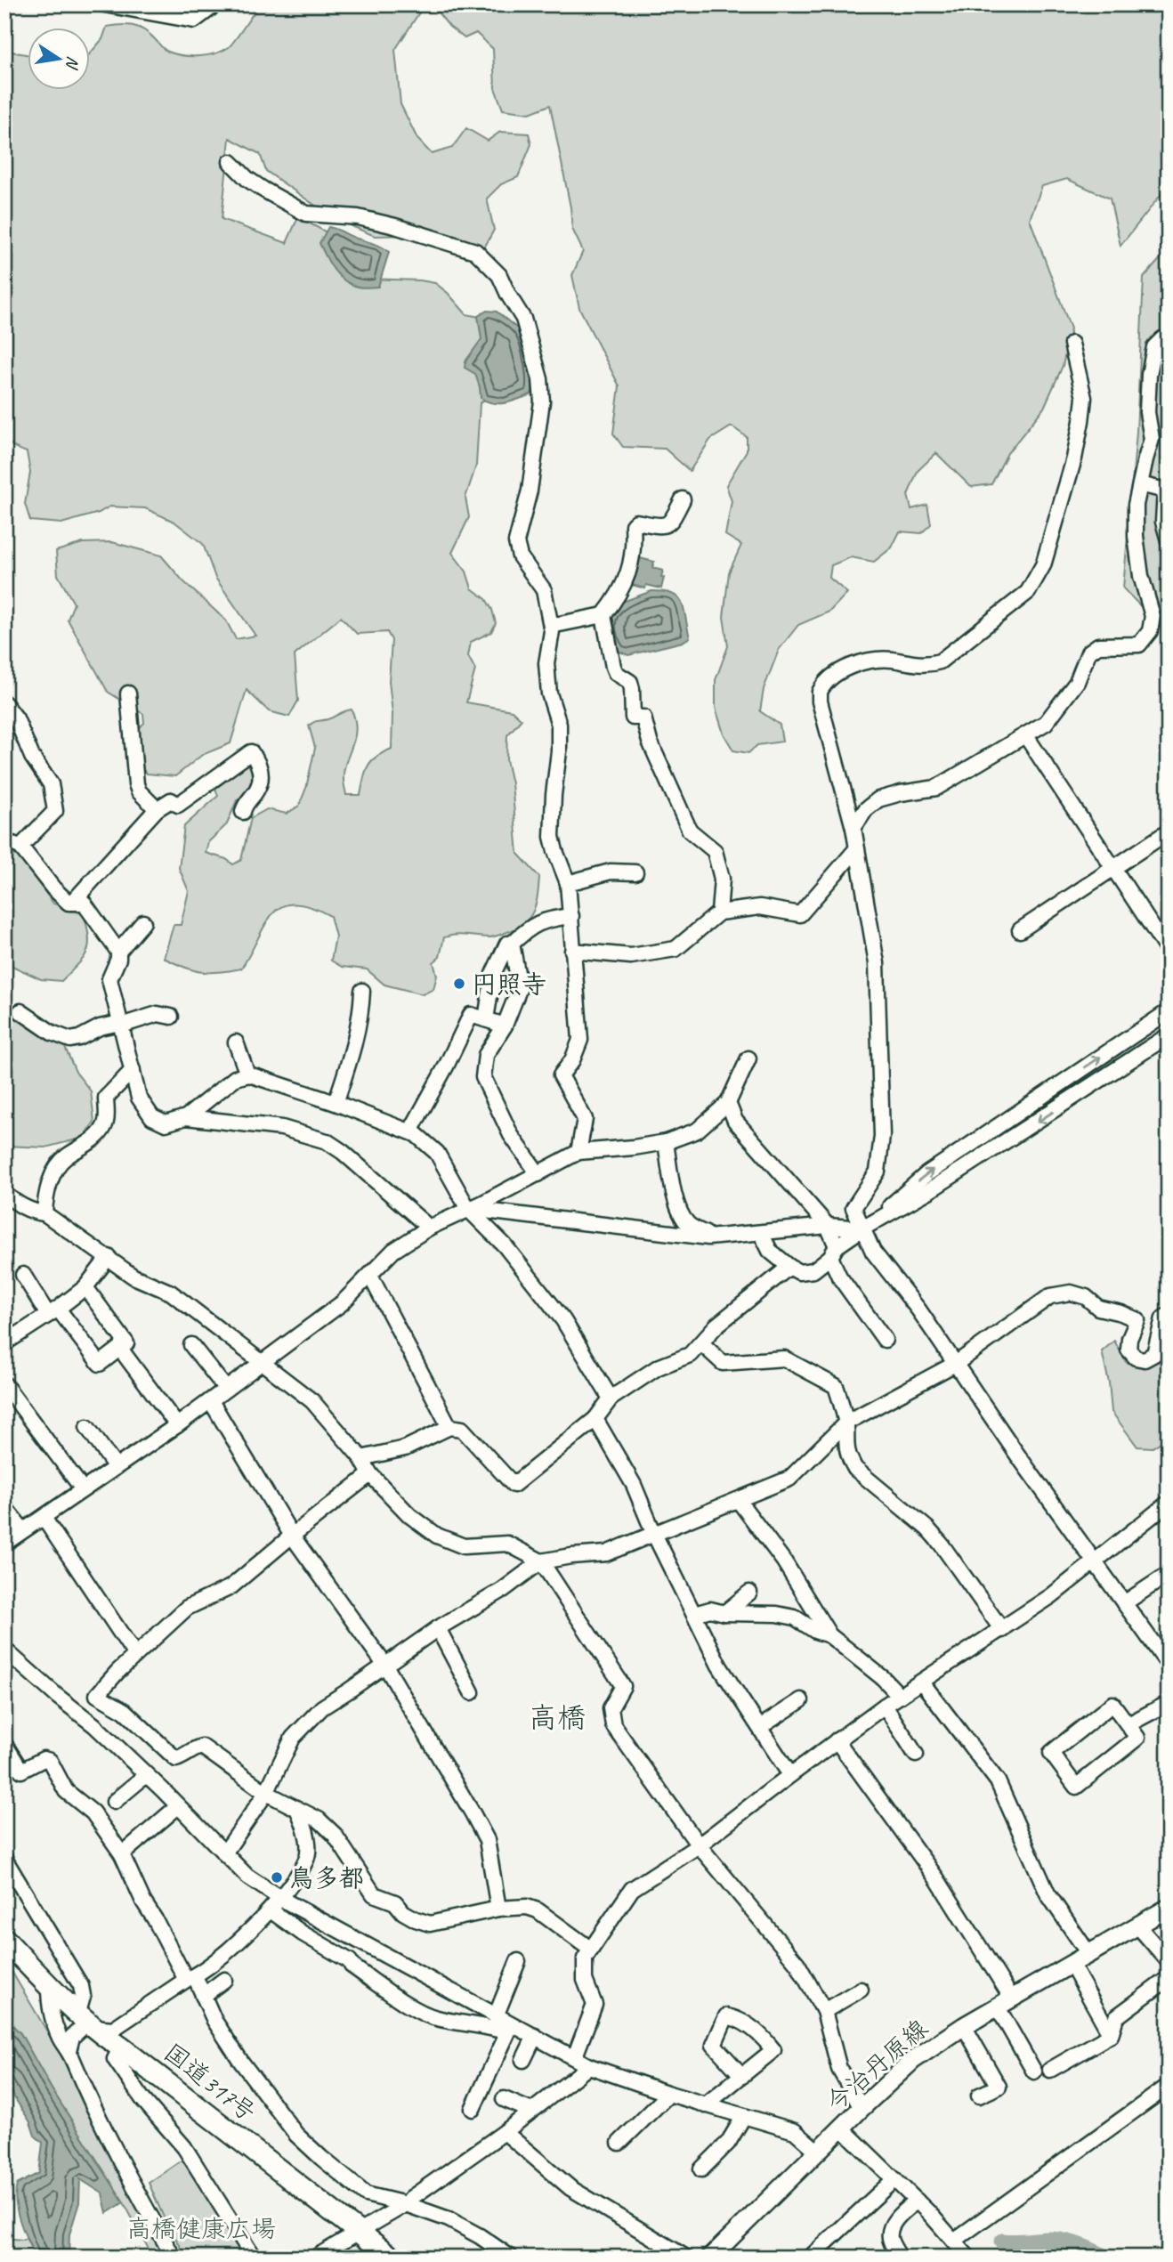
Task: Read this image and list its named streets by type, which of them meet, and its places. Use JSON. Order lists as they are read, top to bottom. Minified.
{"streets":{"highway":["国道317号"],"main road":["今治丹原線"]},"districts":["高橋"],"parks":["高橋健康広場"],"places":["円照寺","鳥多都"],"north":"right"}
